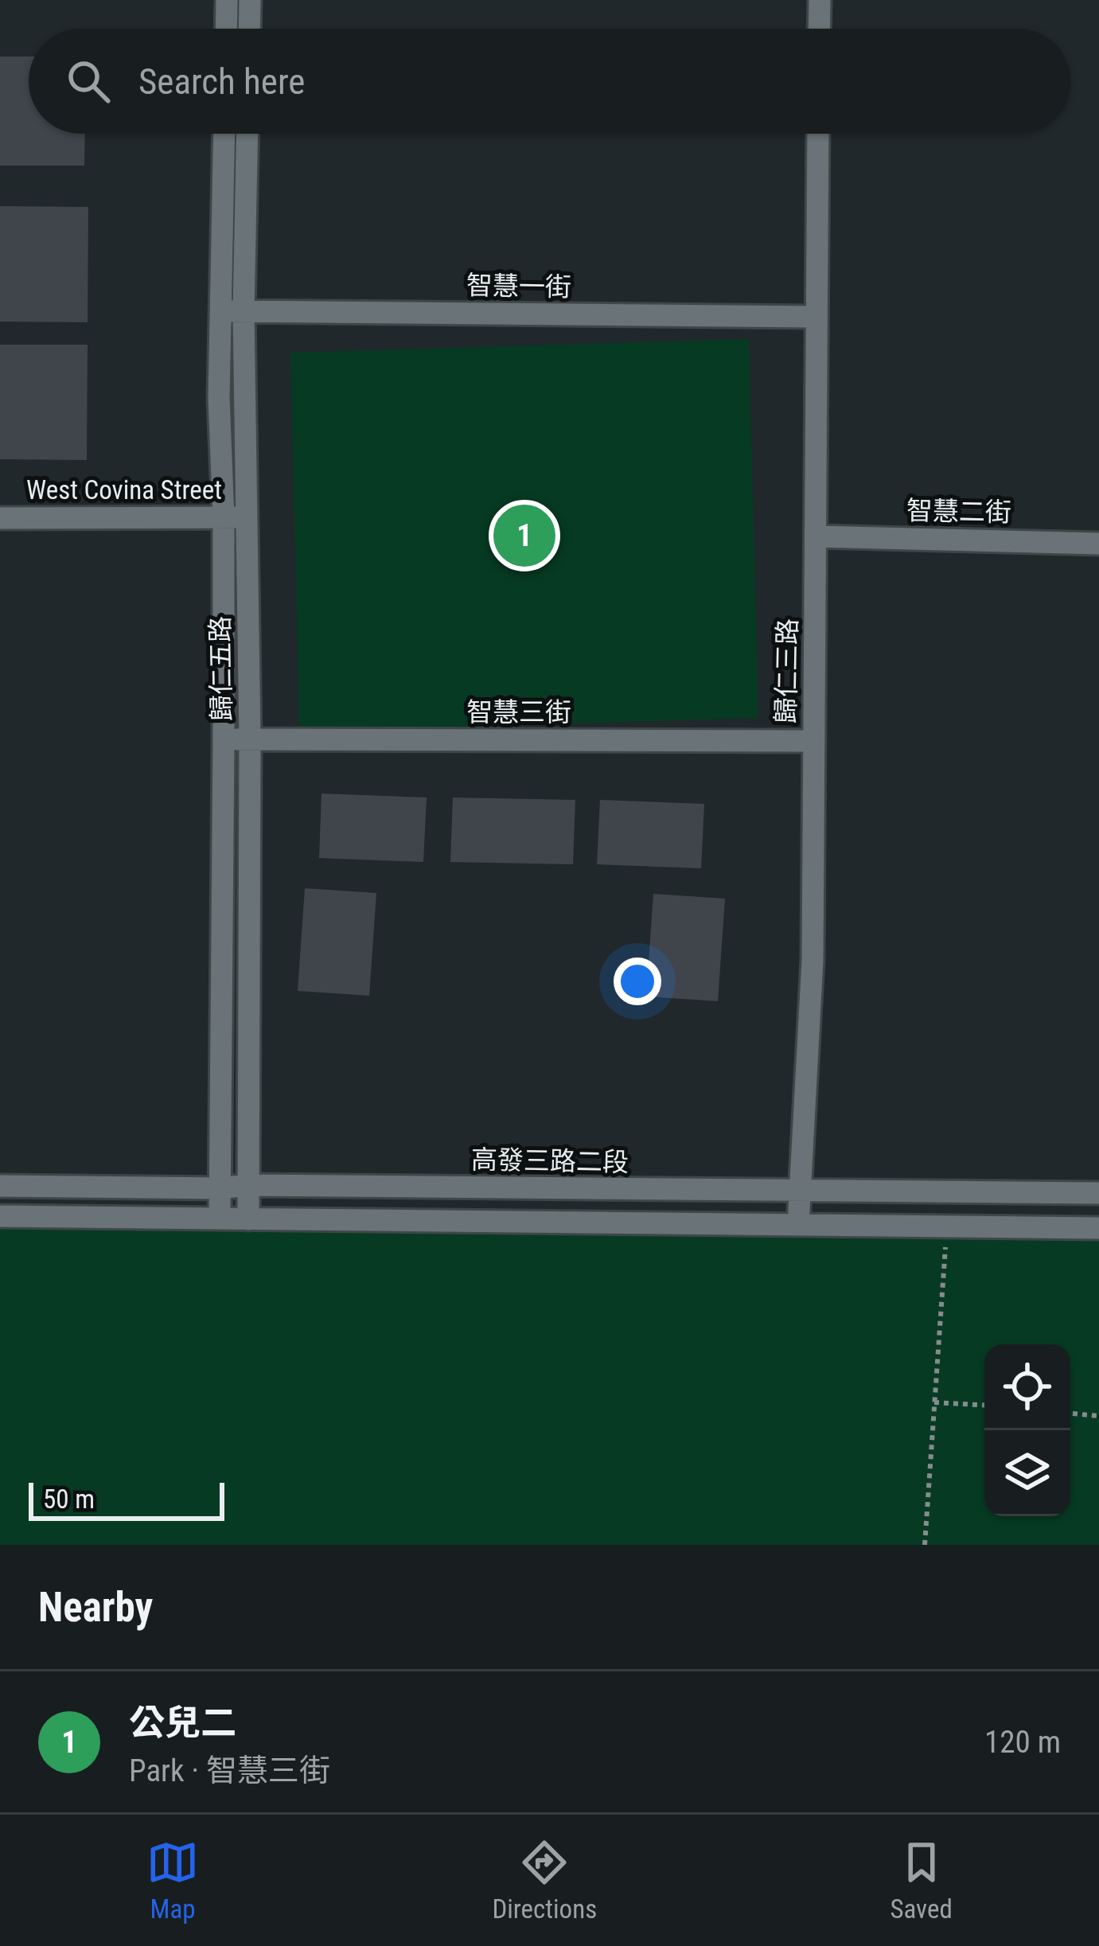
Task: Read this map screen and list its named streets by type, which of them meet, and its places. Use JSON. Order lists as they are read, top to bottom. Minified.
{"streets":{"street":["智慧一街","West Covina Street","智慧二街","歸仁五路","歸仁三路","智慧三街","高發三路二段"]},"crossings":[["智慧一街","歸仁五路"],["智慧一街","歸仁三路"],["West Covina Street","歸仁五路"],["智慧二街","歸仁三路"],["歸仁五路","智慧三街"],["歸仁五路","高發三路二段"],["歸仁三路","智慧三街"],["歸仁三路","高發三路二段"]],"scale_bar":"50 m","page":{"search":"Search here","pins":"1","scale":"50 m","heading":"Nearby","list":[{"mark":"1","name":"公兒二","note":"Park · 智慧三街","value":"120 m"}],"nav":["Map","Directions","Saved"]}}
